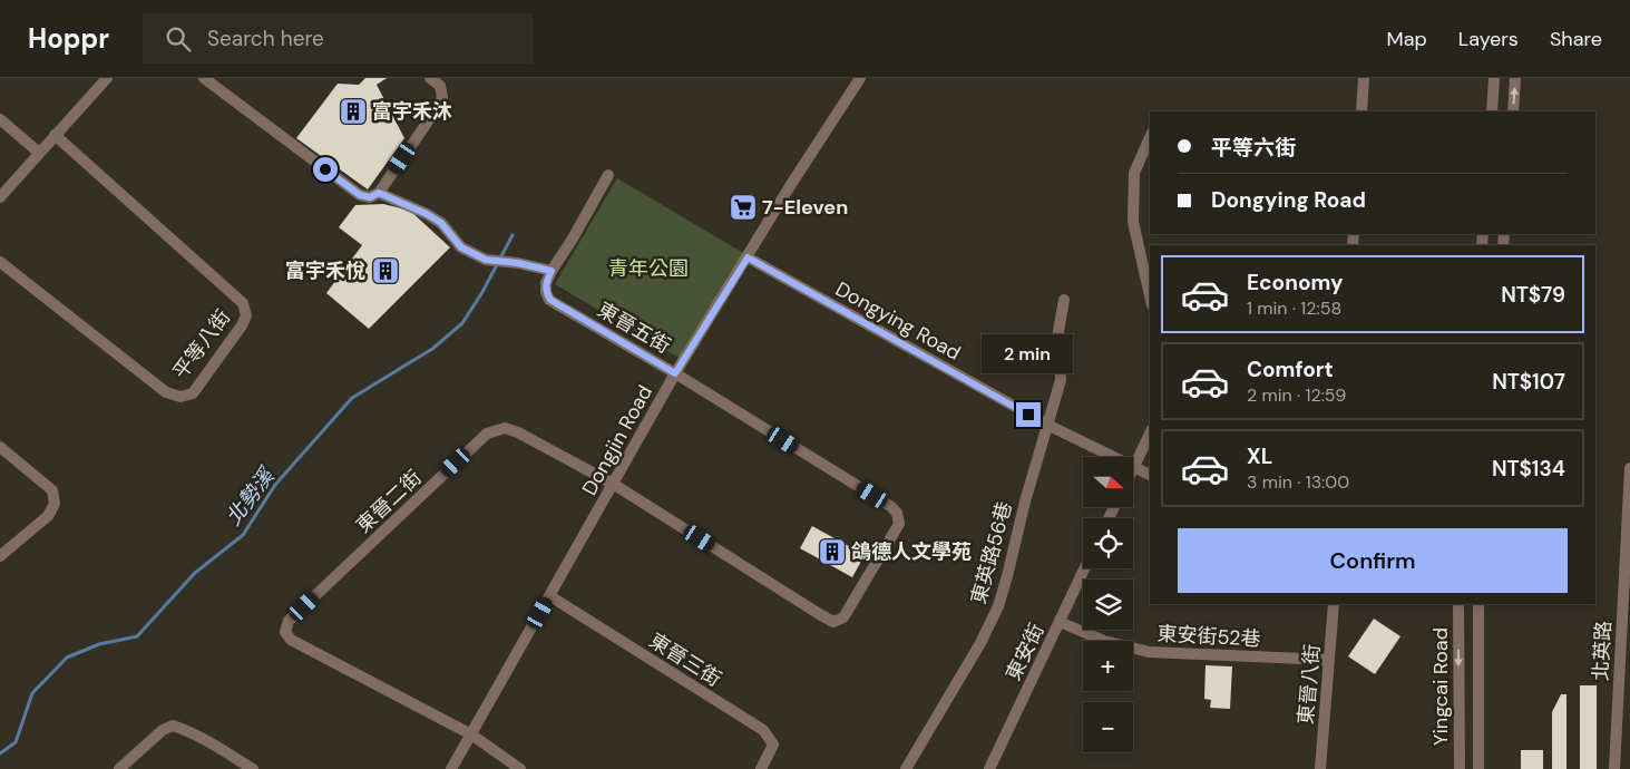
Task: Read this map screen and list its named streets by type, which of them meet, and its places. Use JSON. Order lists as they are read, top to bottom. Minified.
{"streets":{"street":["Dongying Road","東晉五街","平等八街","Dongjin Road","東晉二街","東英路56巷","東安街52巷","北英路","東安街","東晉三街","東晉八街","Yingcai Road"]},"crossings":[["Dongying Road","Dongjin Road"],["Dongying Road","東英路56巷"],["東晉五街","Dongjin Road"],["東晉五街","東晉二街"],["Dongjin Road","東晉二街"],["Dongjin Road","東晉三街"],["東安街52巷","東安街"],["東安街52巷","東晉八街"]],"water":["北勢溪"],"parks":["青年公園"],"places":{"building":["富宇禾沐","富宇禾悅","鴿德人文學苑"],"supermarket":["7-Eleven"]},"north":"right","page":{"header":"Hoppr","search":"Search here","nav":["Map","Layers","Share"],"banner":["平等六街","Dongying Road"],"list":[{"name":"Economy","note":"1 min · 12:58","value":"NT$79"},{"name":"Comfort","note":"2 min · 12:59","value":"NT$107"},{"name":"XL","note":"3 min · 13:00","value":"NT$134"}],"bubble":"2 min","map_buttons":["+","−"],"buttons":"Confirm"}}
